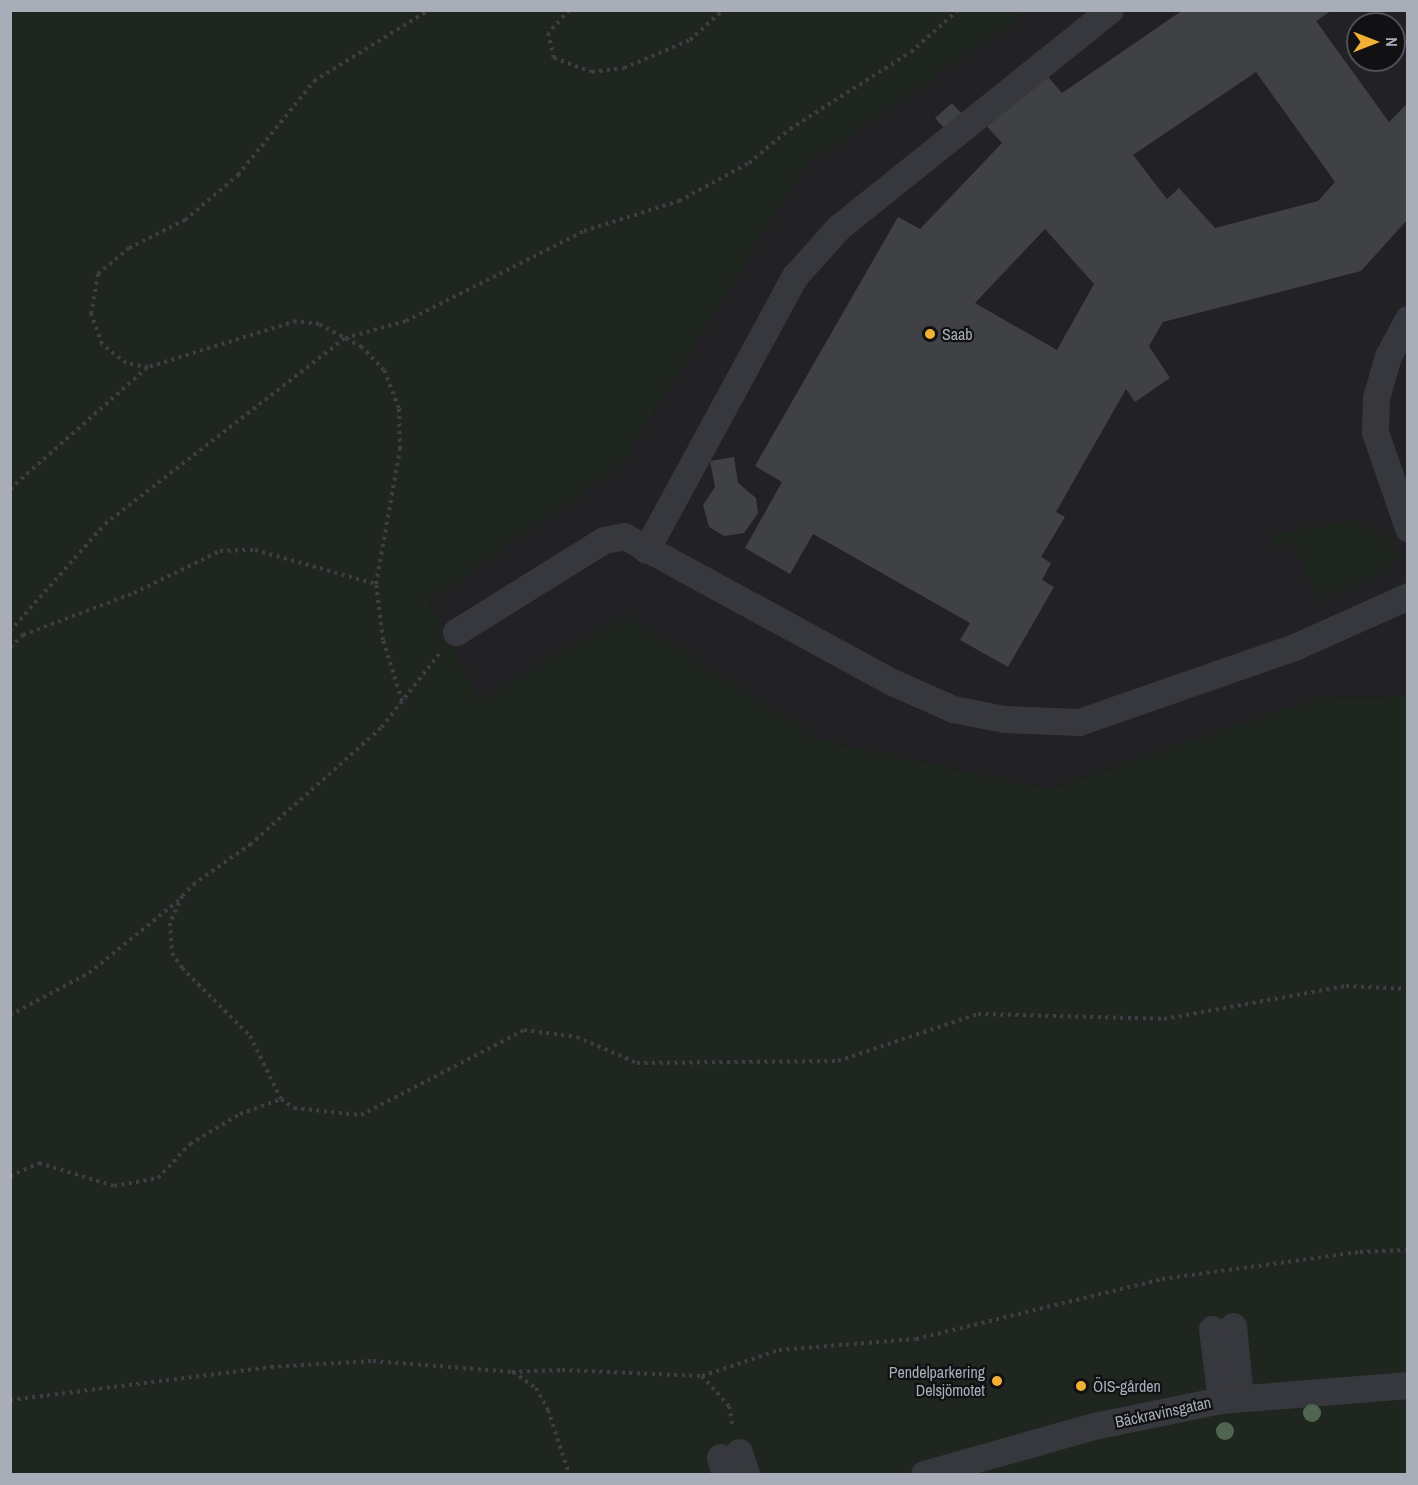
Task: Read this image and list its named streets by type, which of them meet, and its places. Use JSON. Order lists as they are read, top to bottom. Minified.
{"streets":{"street":["Bäckravinsgatan"]},"places":["Saab","Pendelparkering Delsjömotet","ÖIS-gården"],"north":"right"}
